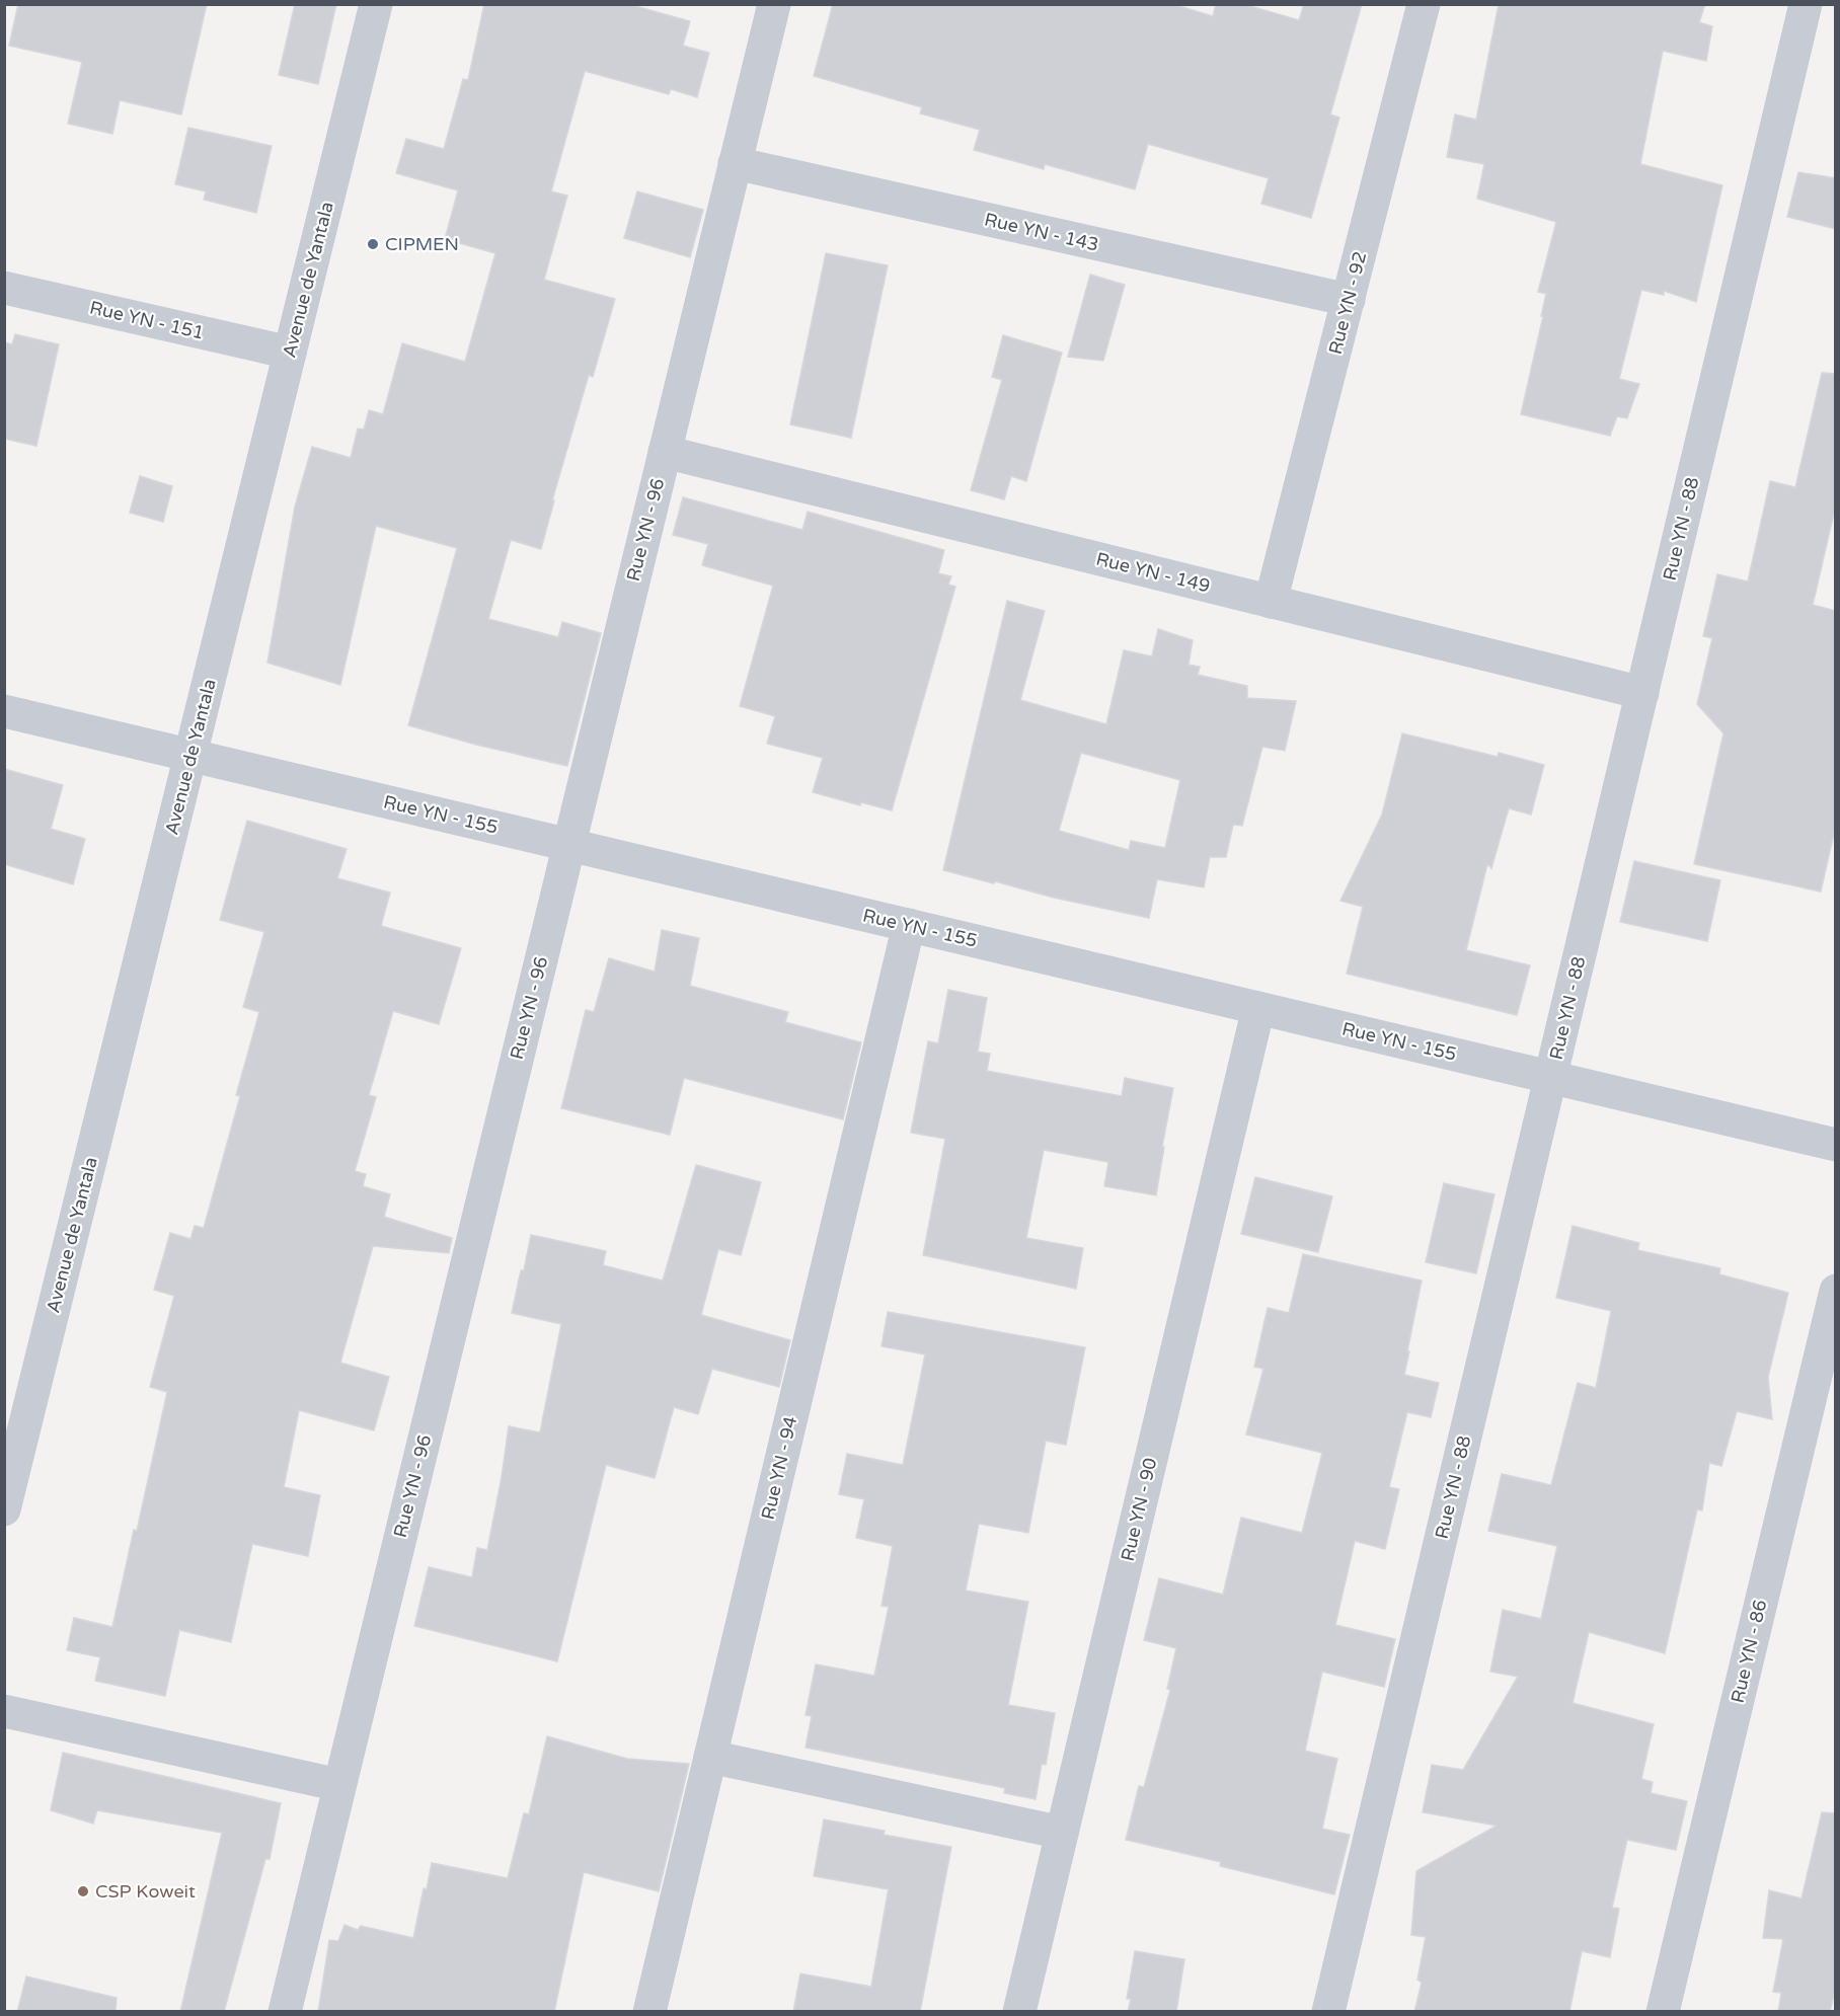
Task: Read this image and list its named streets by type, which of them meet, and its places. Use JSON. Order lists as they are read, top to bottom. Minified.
{"streets":{"street":["Rue YN - 143","Avenue de Yantala","Rue YN - 92","Rue YN - 151","Rue YN - 88","Rue YN - 96","Rue YN - 149","Rue YN - 155","Rue YN - 94","Rue YN - 90","Rue YN - 86"]},"crossings":[["Rue YN - 143","Rue YN - 92"],["Rue YN - 143","Rue YN - 96"],["Avenue de Yantala","Rue YN - 151"],["Avenue de Yantala","Rue YN - 155"],["Rue YN - 92","Rue YN - 149"],["Rue YN - 88","Rue YN - 149"],["Rue YN - 88","Rue YN - 155"],["Rue YN - 96","Rue YN - 149"],["Rue YN - 96","Rue YN - 155"],["Rue YN - 155","Rue YN - 94"],["Rue YN - 155","Rue YN - 90"]],"places":["CIPMEN","CSP Koweit"]}
